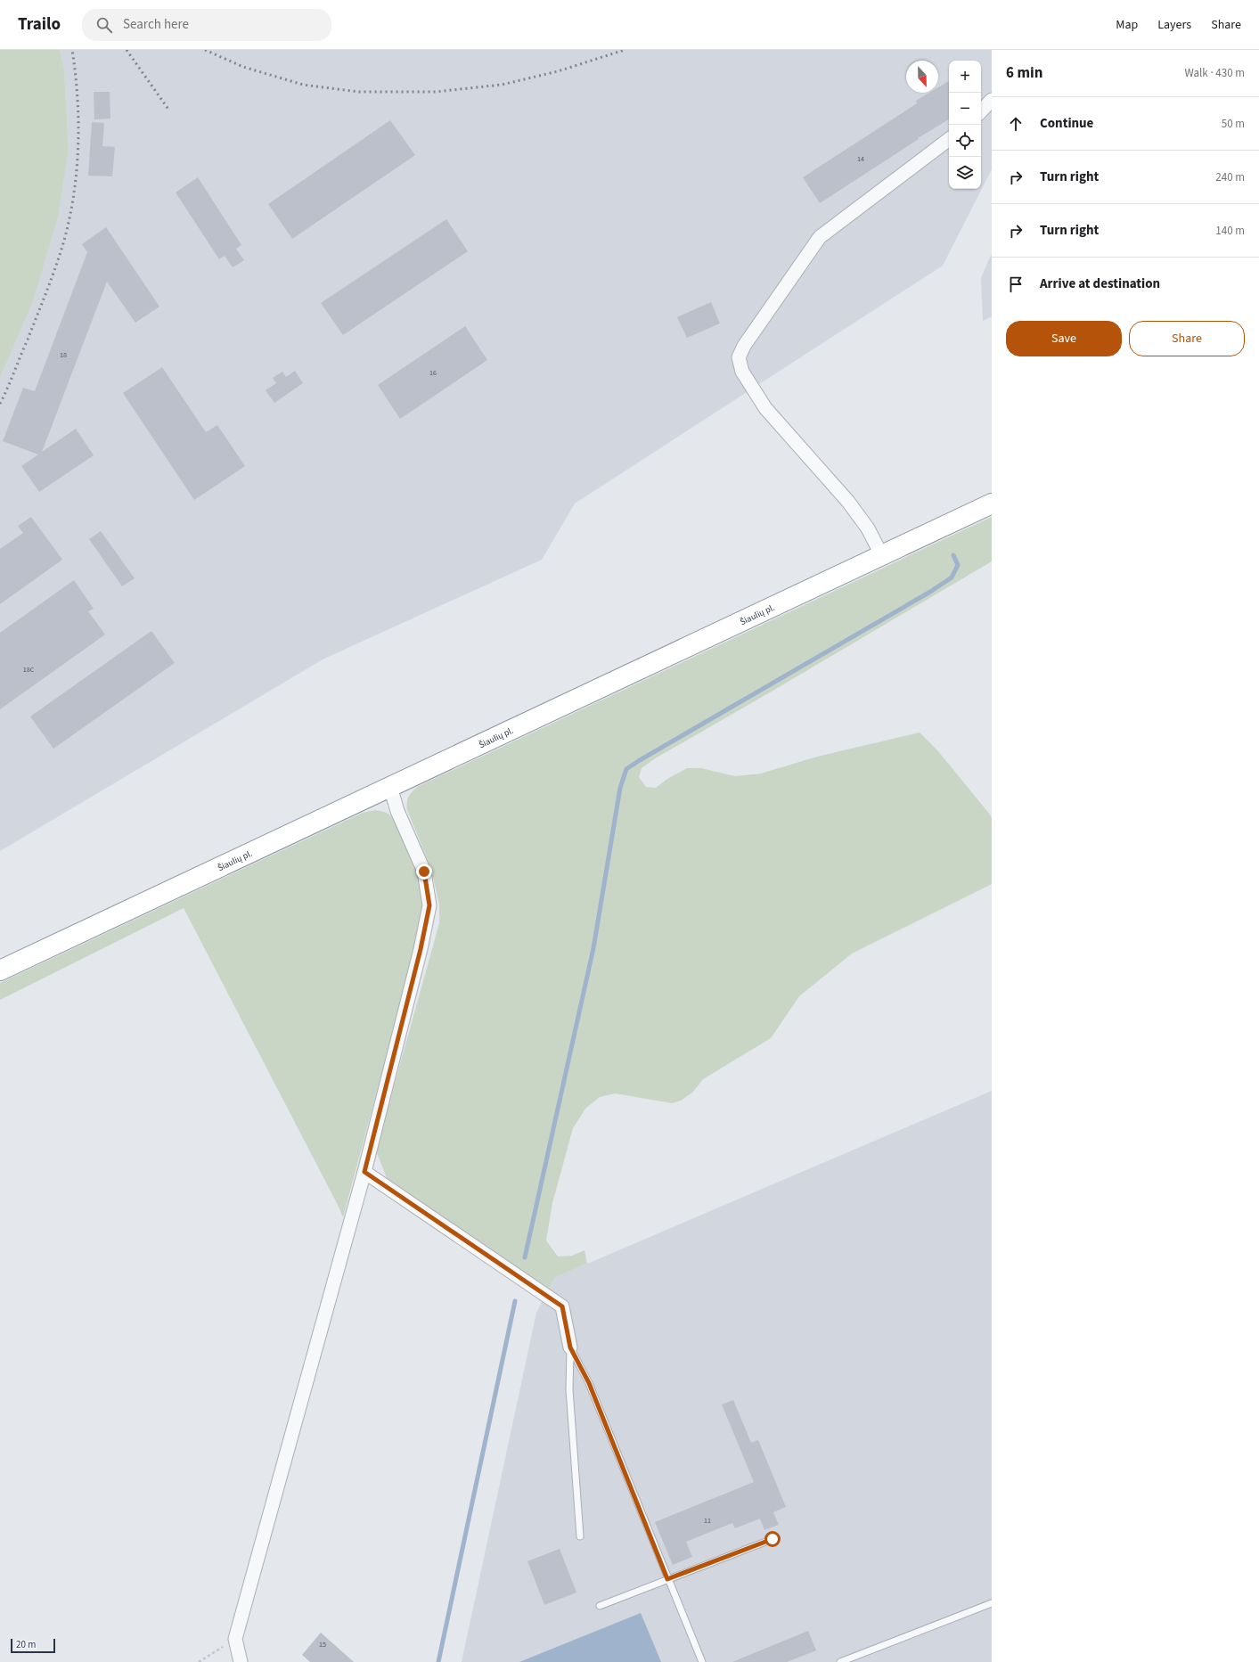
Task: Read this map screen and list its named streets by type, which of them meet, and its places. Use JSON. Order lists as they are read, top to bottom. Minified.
{"streets":{"highway":["Šiaulių pl."]},"house_numbers":["14","18","16","18C","11","15"],"scale_bar":"20 m","north":"bottom","page":{"header":"Trailo","search":"Search here","nav":["Map","Layers","Share"],"heading":["6 min","Walk · 430 m"],"map_buttons":["+","−"],"list":[["Continue","50 m"],["Turn right","240 m"],["Turn right","140 m"],"Arrive at destination"],"buttons":["Save","Share"],"scale":"20 m"}}
